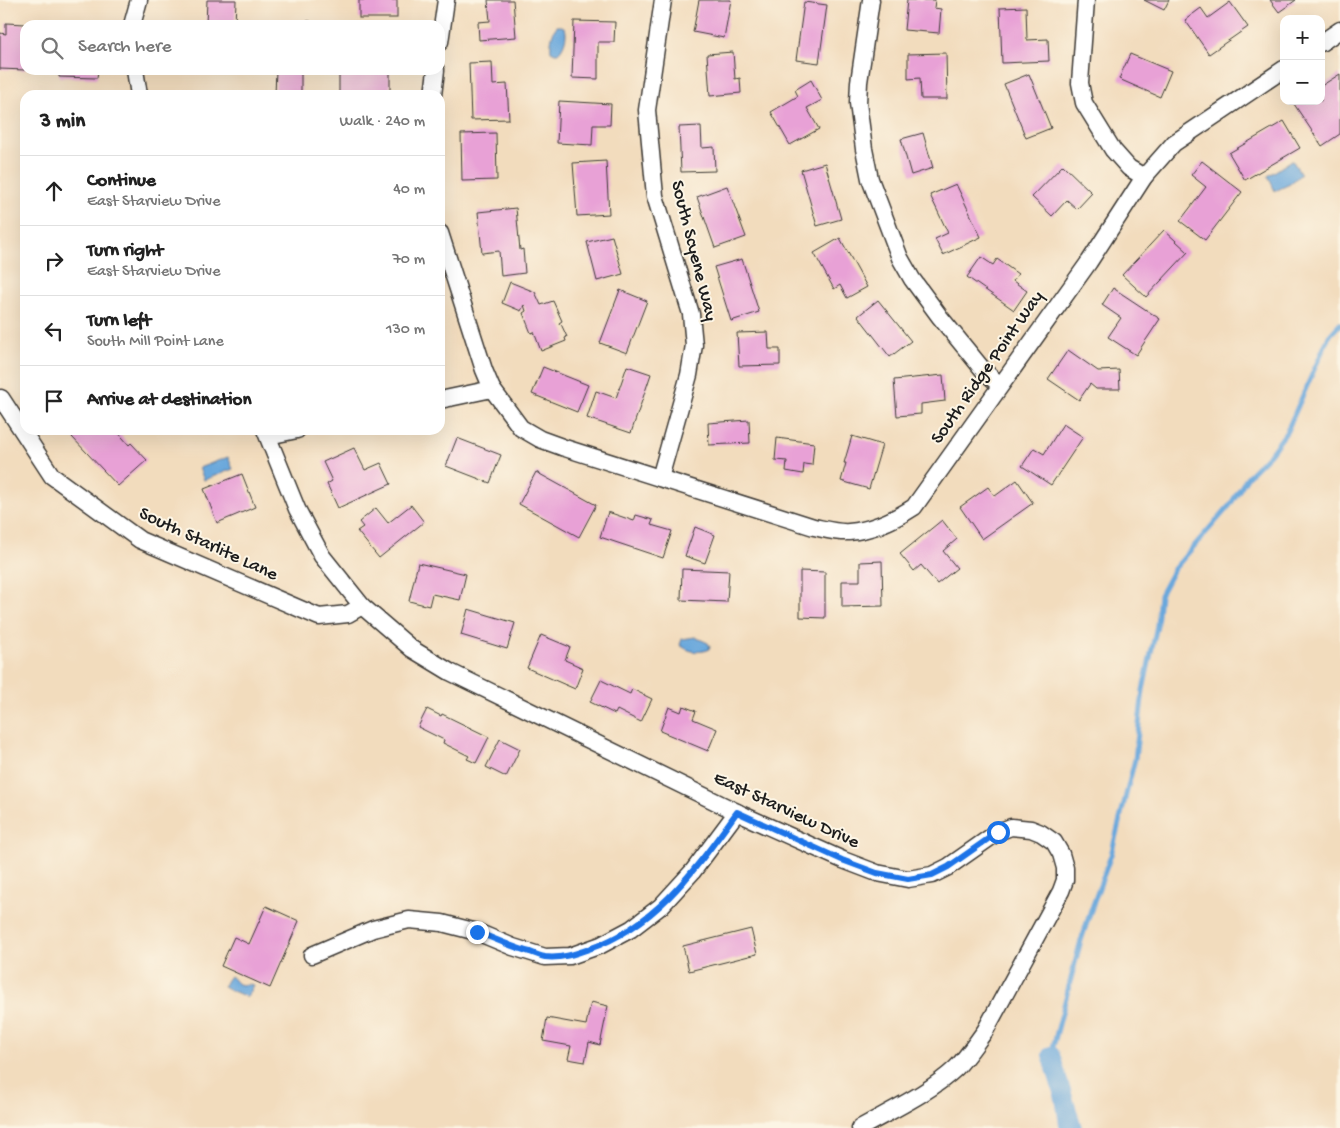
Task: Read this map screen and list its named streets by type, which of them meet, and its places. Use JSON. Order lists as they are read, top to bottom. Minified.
{"streets":{"street":["South Scyene Way","South Ridge Point Way","South Starlite Lane","East Starview Drive"]},"crossings":[["South Scyene Way","South Ridge Point Way"],["South Starlite Lane","East Starview Drive"]],"page":{"map_buttons":["+","−"],"search":"Search here","heading":["3 min","Walk · 240 m"],"list":[["Continue","East Starview Drive","40 m"],["Turn right","East Starview Drive","70 m"],["Turn left","South Mill Point Lane","130 m"],"Arrive at destination"]}}
